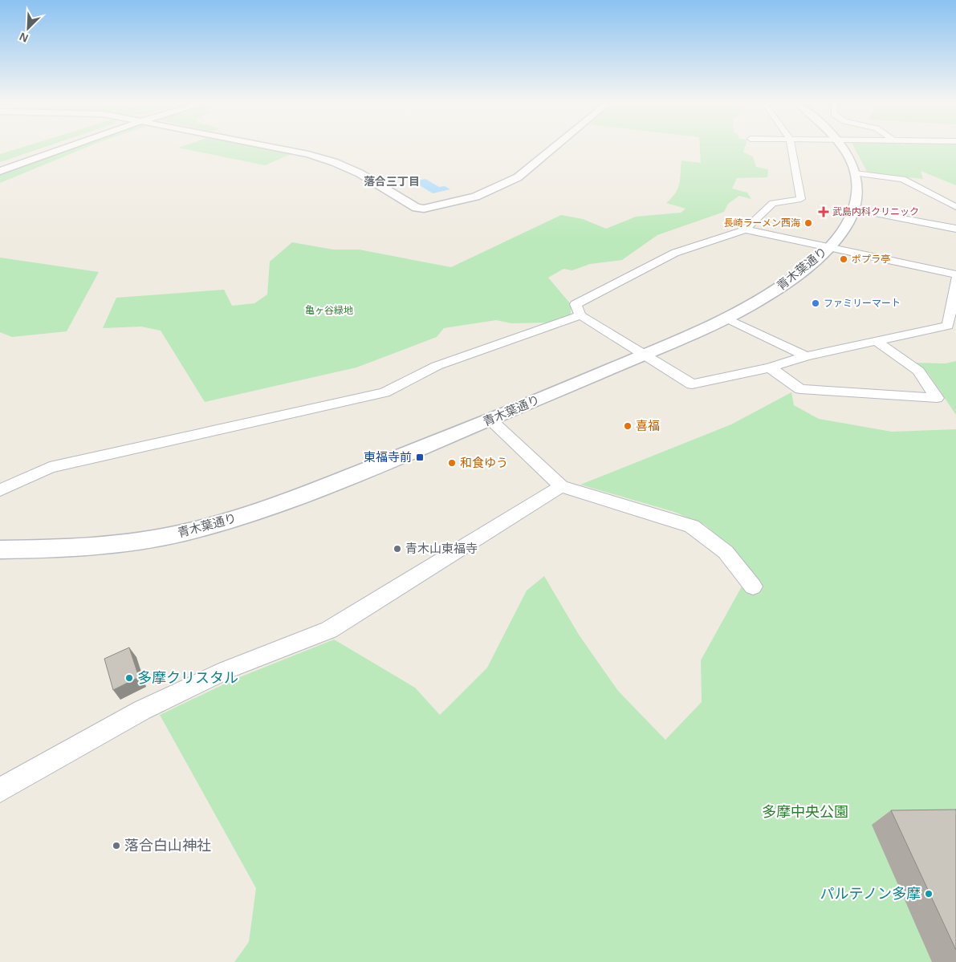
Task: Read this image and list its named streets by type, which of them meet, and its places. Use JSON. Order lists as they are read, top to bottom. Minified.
{"streets":{"street":["青木葉通り"]},"districts":["落合三丁目"],"parks":["亀ヶ谷緑地","多摩中央公園"],"places":{"health":["武島内科クリニック"],"other":["長崎ラーメン西海","ポプラ亭","ファミリーマート","喜福","和食ゆう","青木山東福寺","多摩クリスタル","落合白山神社","パルテノン多摩"],"transit":["東福寺前"]},"north":"bottom left"}
